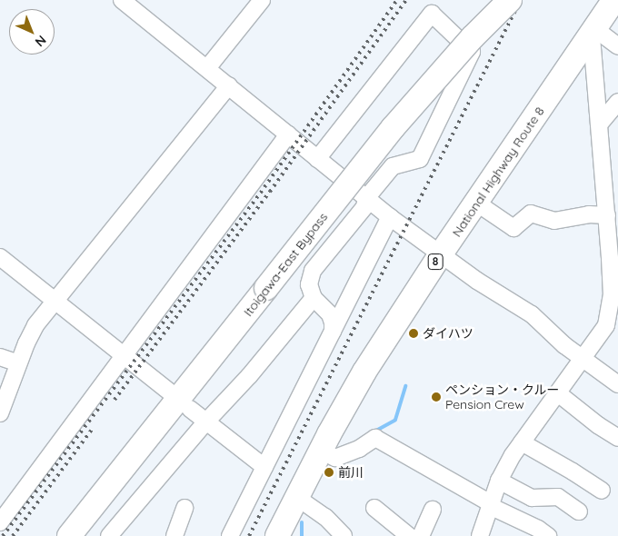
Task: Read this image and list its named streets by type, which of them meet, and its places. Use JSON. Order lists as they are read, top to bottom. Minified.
{"streets":{"highway":["National Highway Route 8","8","Itoigawa-East Bypass"]},"places":["ダイハツ","ペンション・クルー Pension Crew","前川"],"north":"bottom right"}
